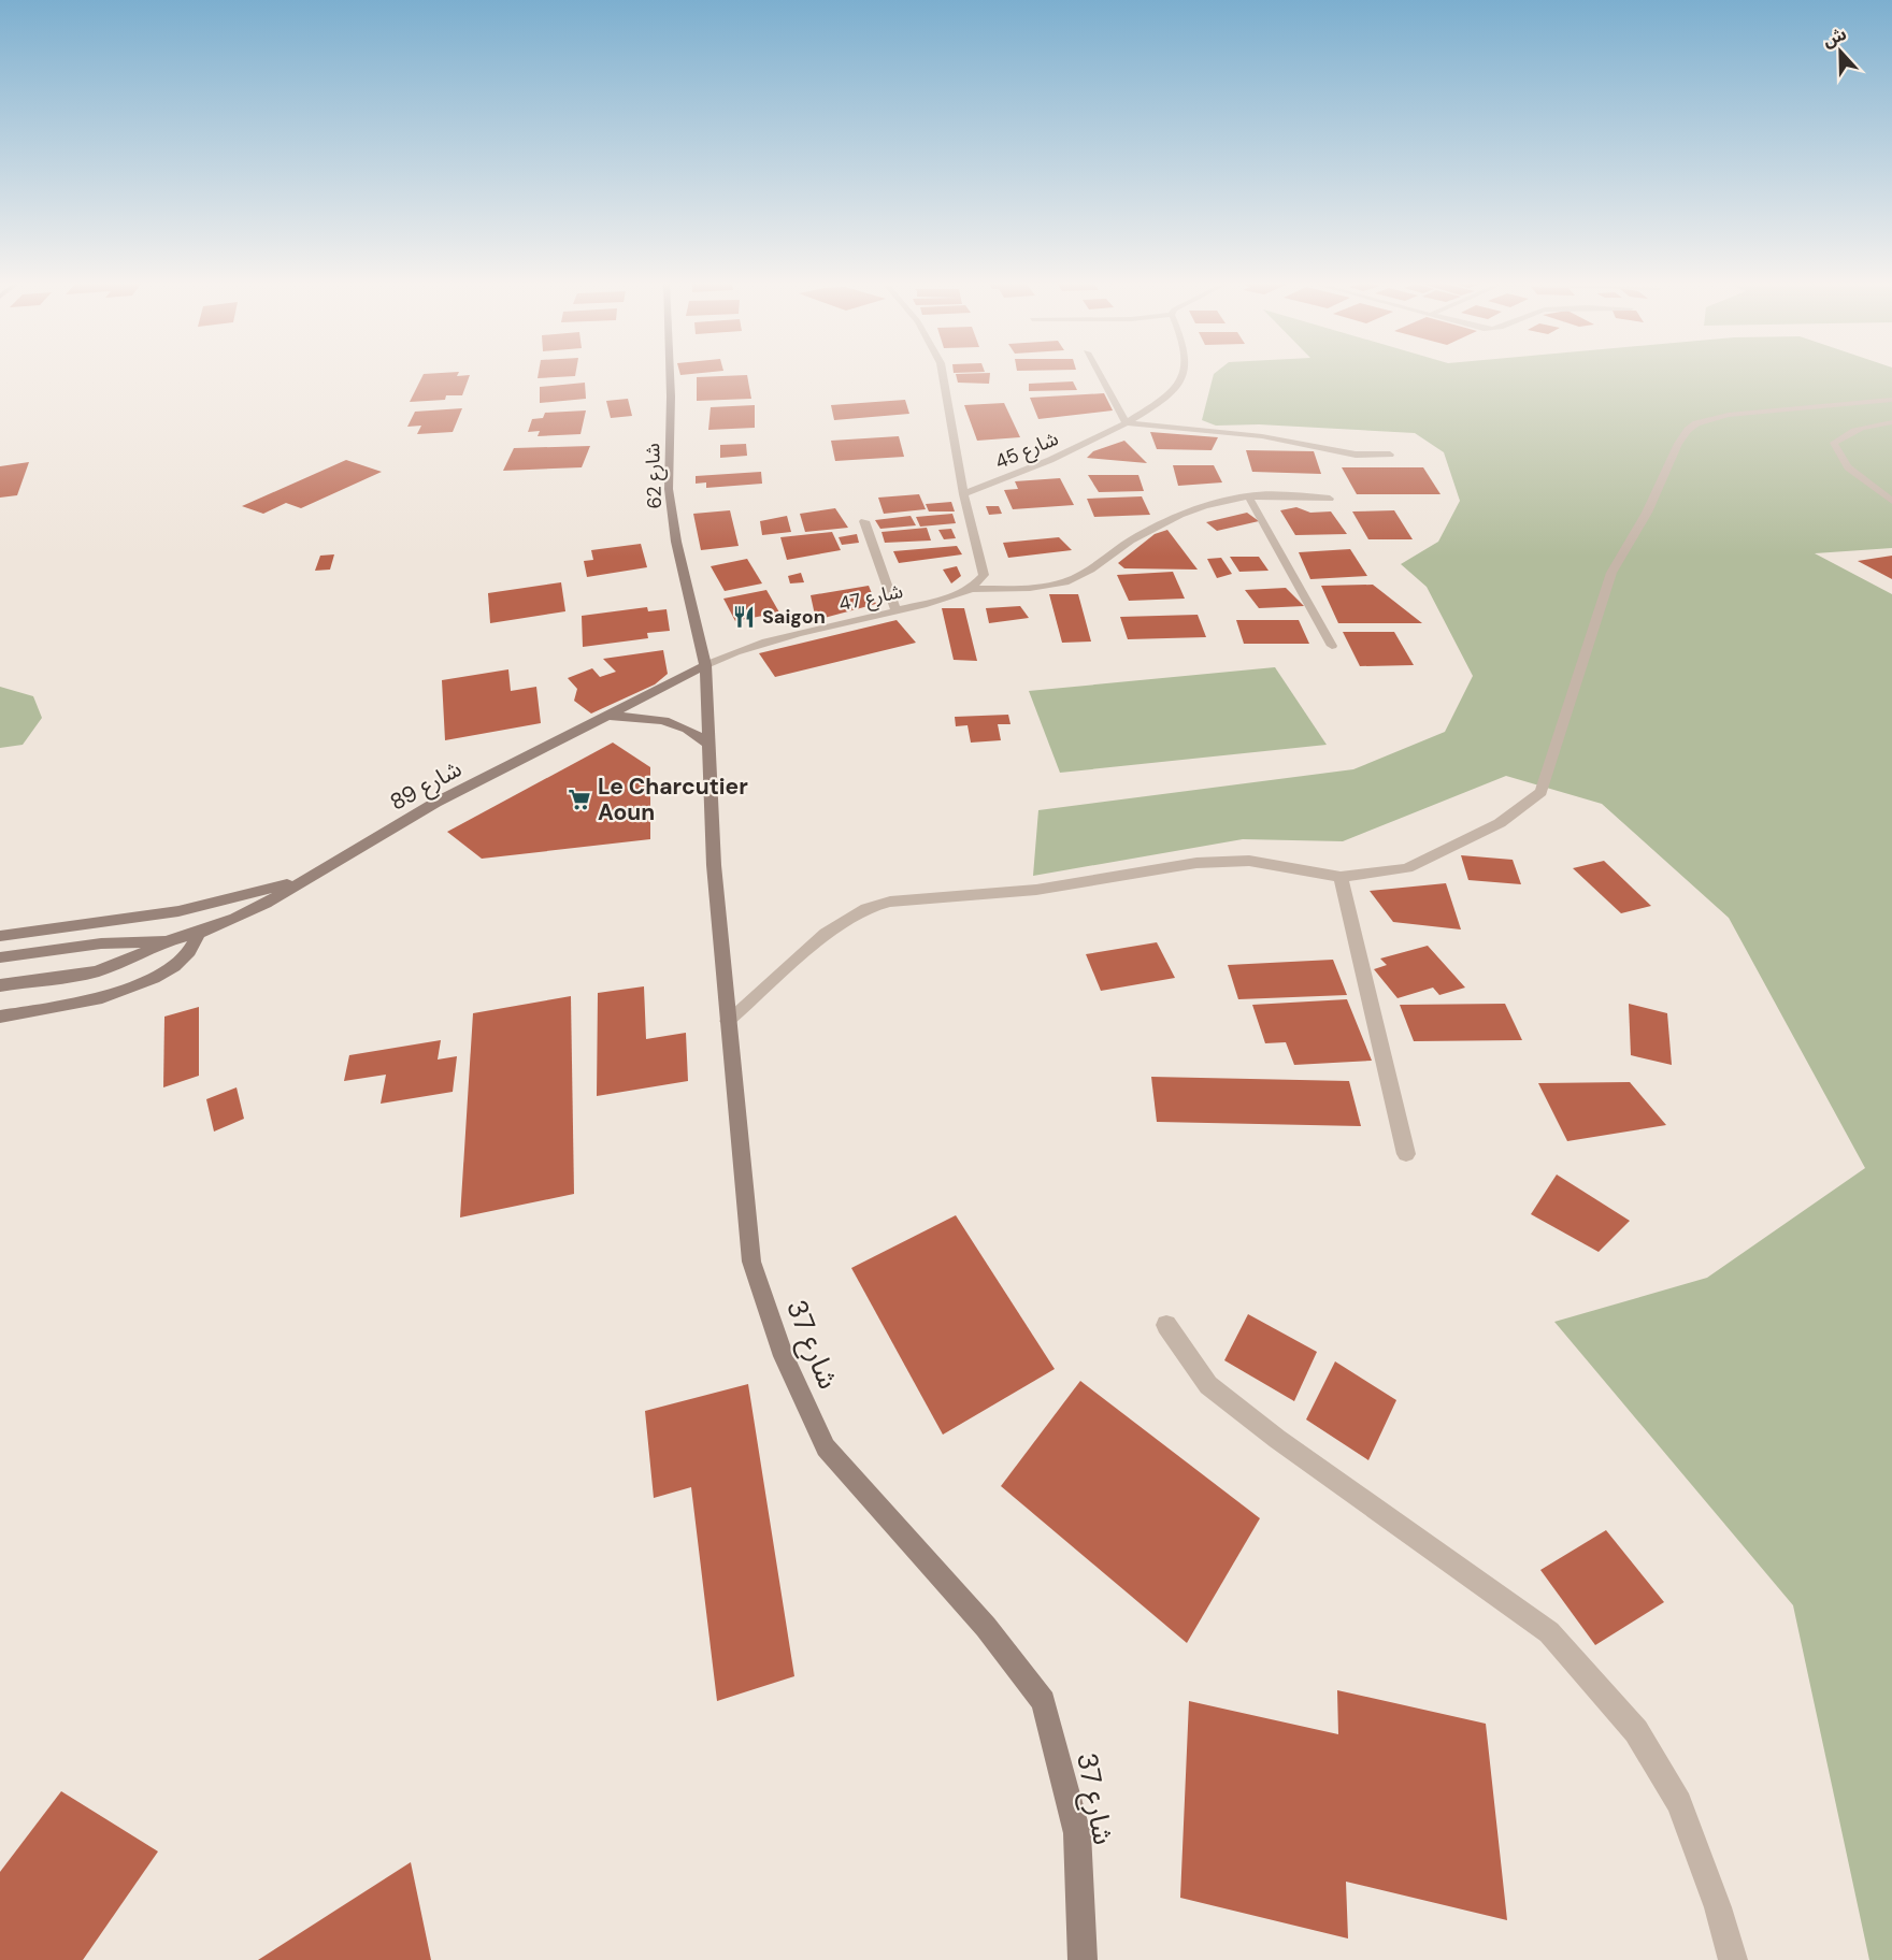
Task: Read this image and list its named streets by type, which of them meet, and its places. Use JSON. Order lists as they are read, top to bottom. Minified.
{"streets":{"street":["شارع 45","شارع 62","شارع 47","شارع 89","شارع 37"]},"crossings":[["شارع 62","شارع 47"],["شارع 62","شارع 89"],["شارع 62","شارع 37"],["شارع 47","شارع 89"],["شارع 47","شارع 37"],["شارع 89","شارع 37"]],"places":{"restaurant":["Saigon"],"supermarket":["Le Charcutier Aoun"]},"north":"top"}
